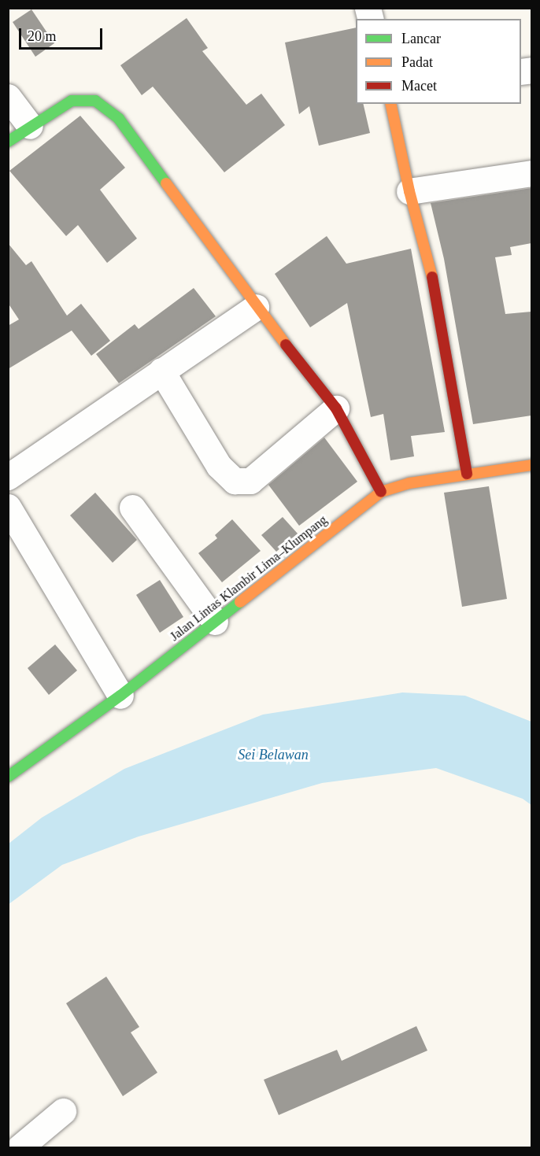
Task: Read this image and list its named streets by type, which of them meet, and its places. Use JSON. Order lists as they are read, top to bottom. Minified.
{"streets":{"street":["Jalan Lintas Klambir Lima–Klumpang"]},"water":["Sei Belawan"],"legend":["Lancar","Padat","Macet"],"scale_bar":"20 m"}
